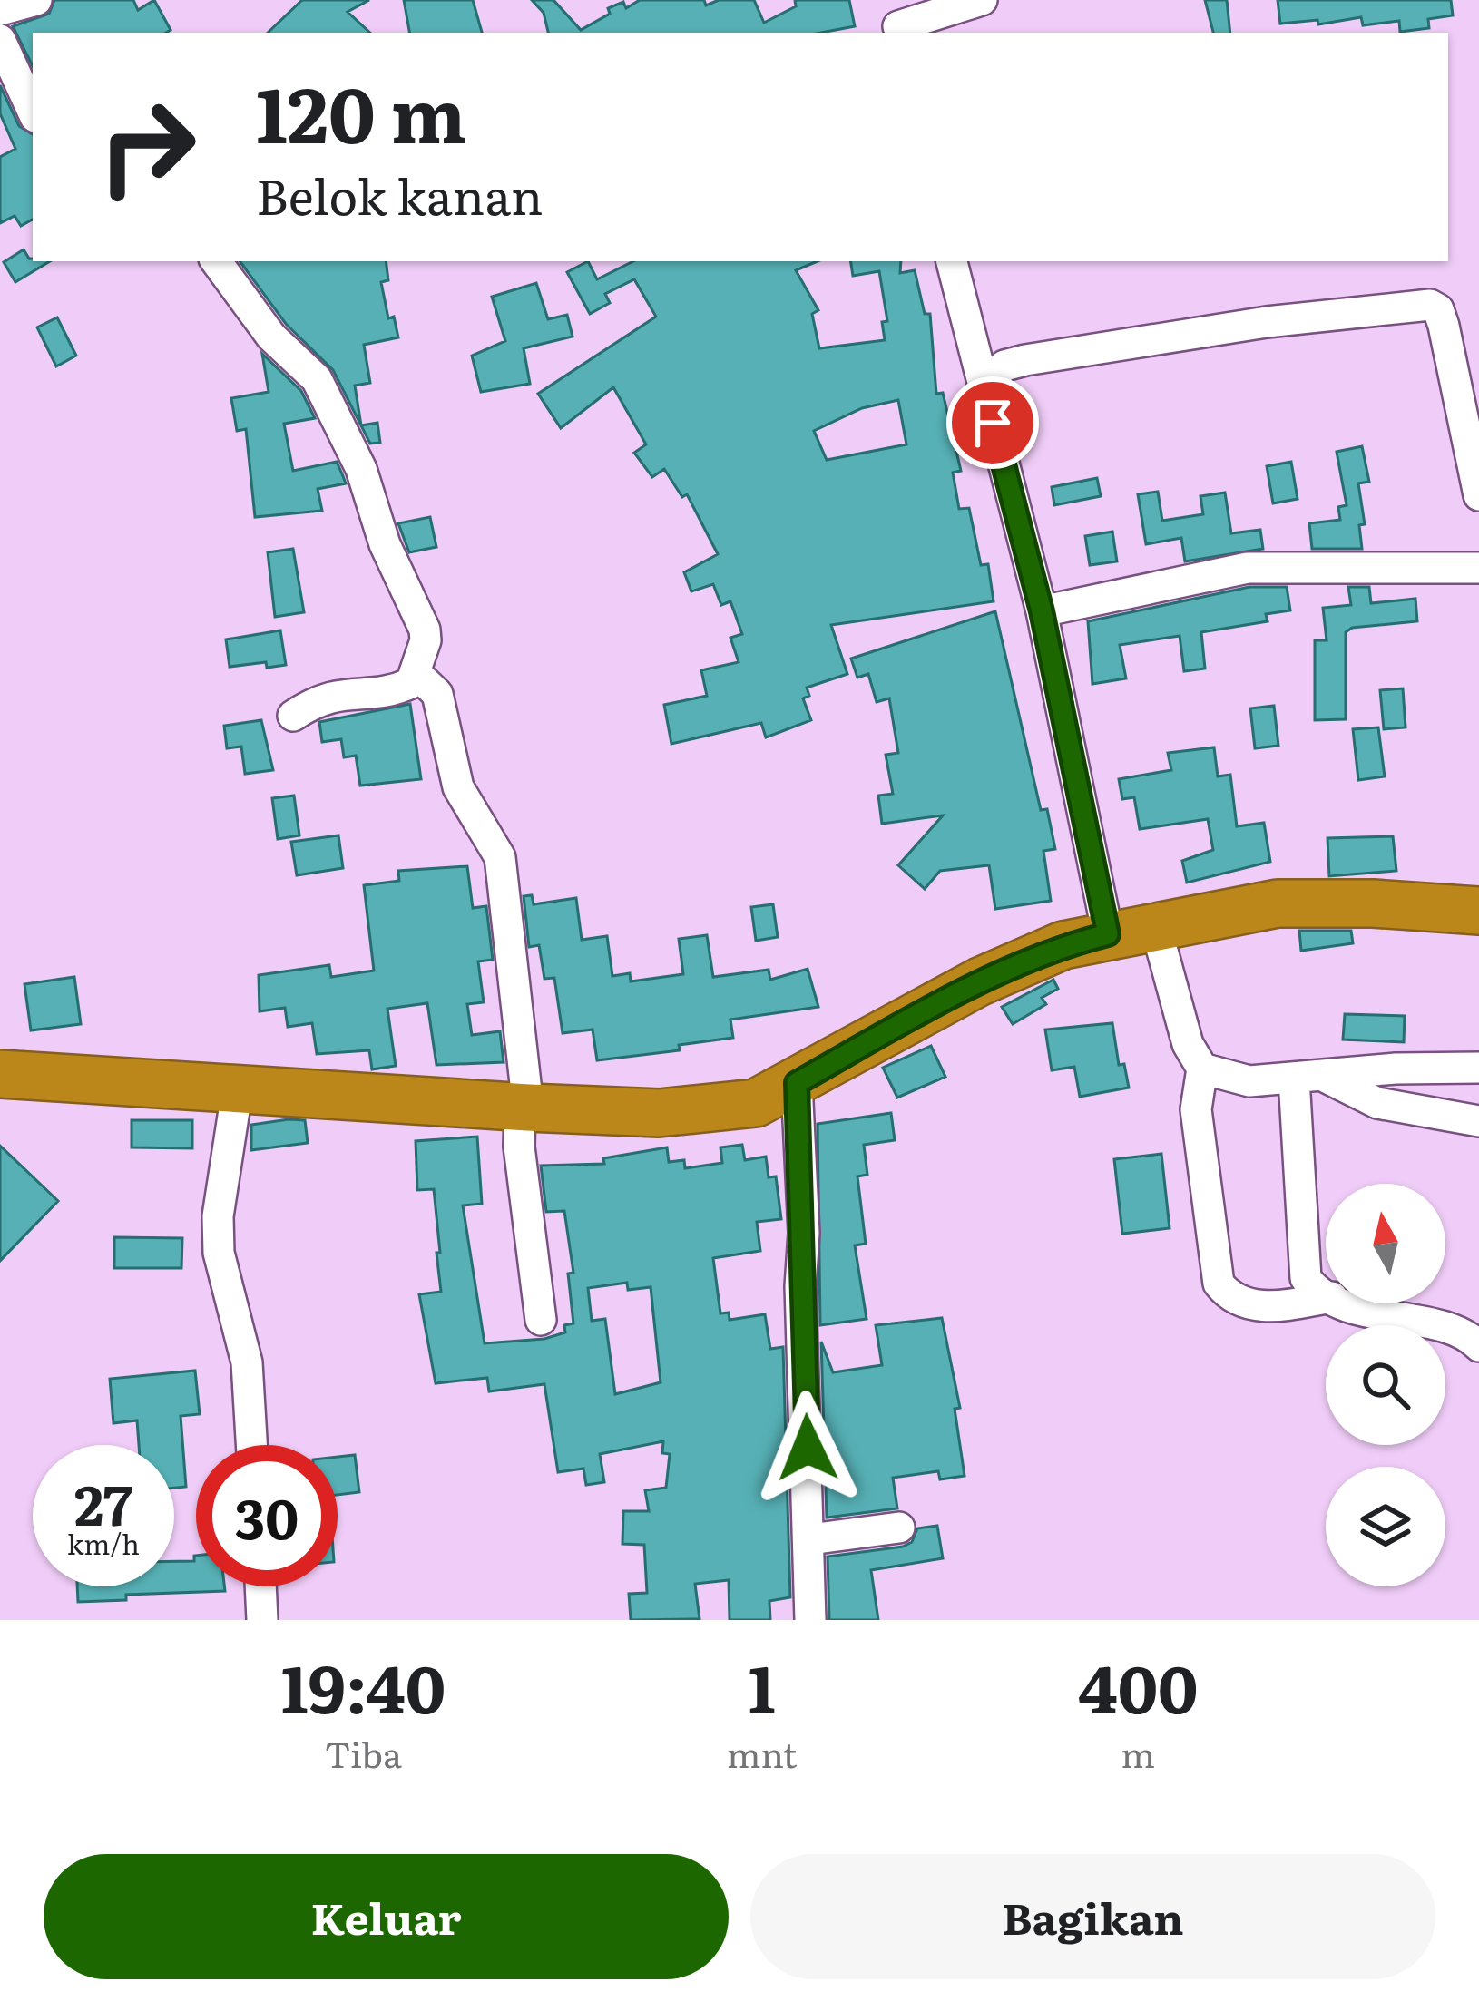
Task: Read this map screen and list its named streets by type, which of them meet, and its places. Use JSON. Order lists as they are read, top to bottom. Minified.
{"north":"top","page":{"turn":["120 m","Belok kanan"],"speed":"27 km/h","limit":"30","eta":["19:40","Tiba","1","mnt","400","m"],"buttons":["Keluar","Bagikan"]}}
